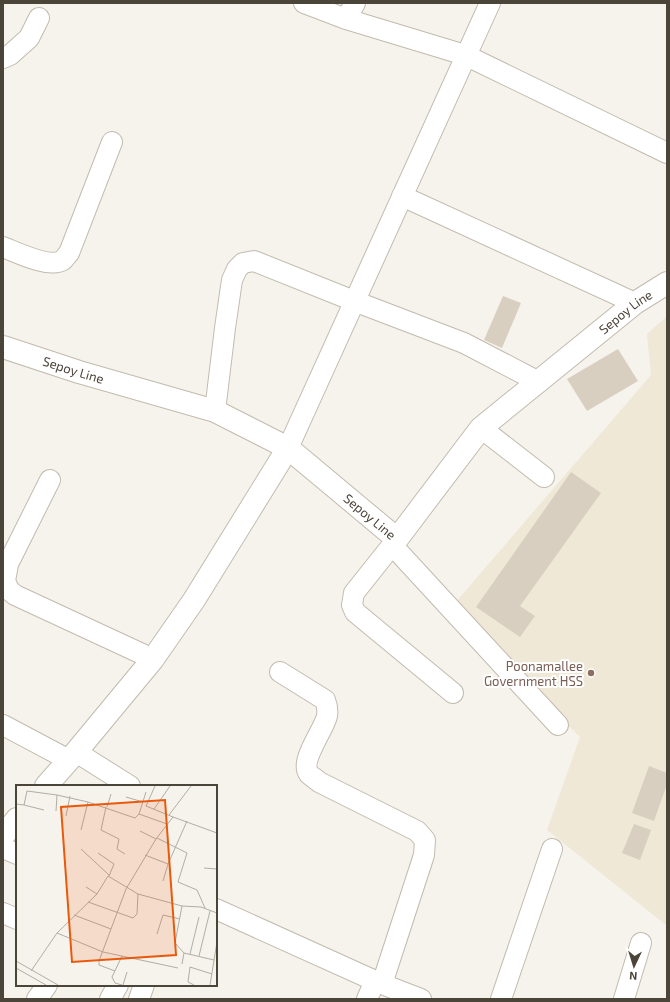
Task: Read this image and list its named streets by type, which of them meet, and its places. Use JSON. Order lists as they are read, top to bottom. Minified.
{"streets":{"street":["Sepoy Line"]},"places":["Poonamallee Government HSS"],"north":"bottom"}
